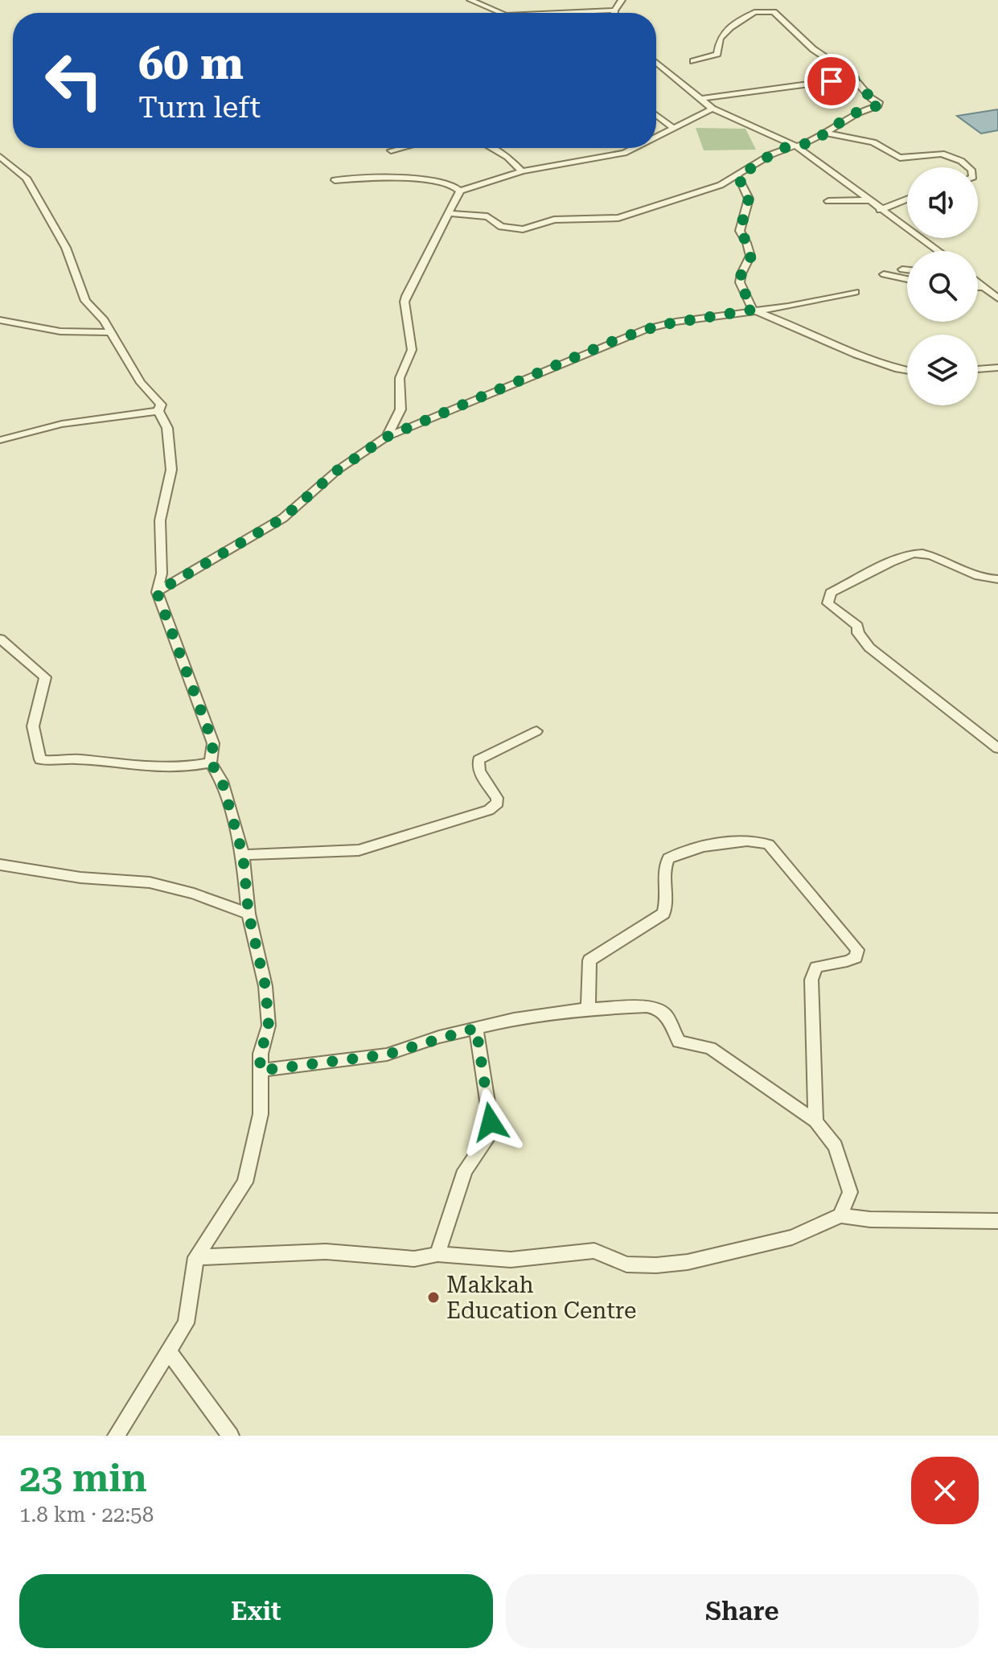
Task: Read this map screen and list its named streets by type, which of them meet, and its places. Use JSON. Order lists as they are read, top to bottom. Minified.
{"places":["Makkah Education Centre"],"page":{"turn":["60 m","Turn left"],"heading":["23 min","1.8 km · 22:58"],"buttons":["Exit","Share"]}}
